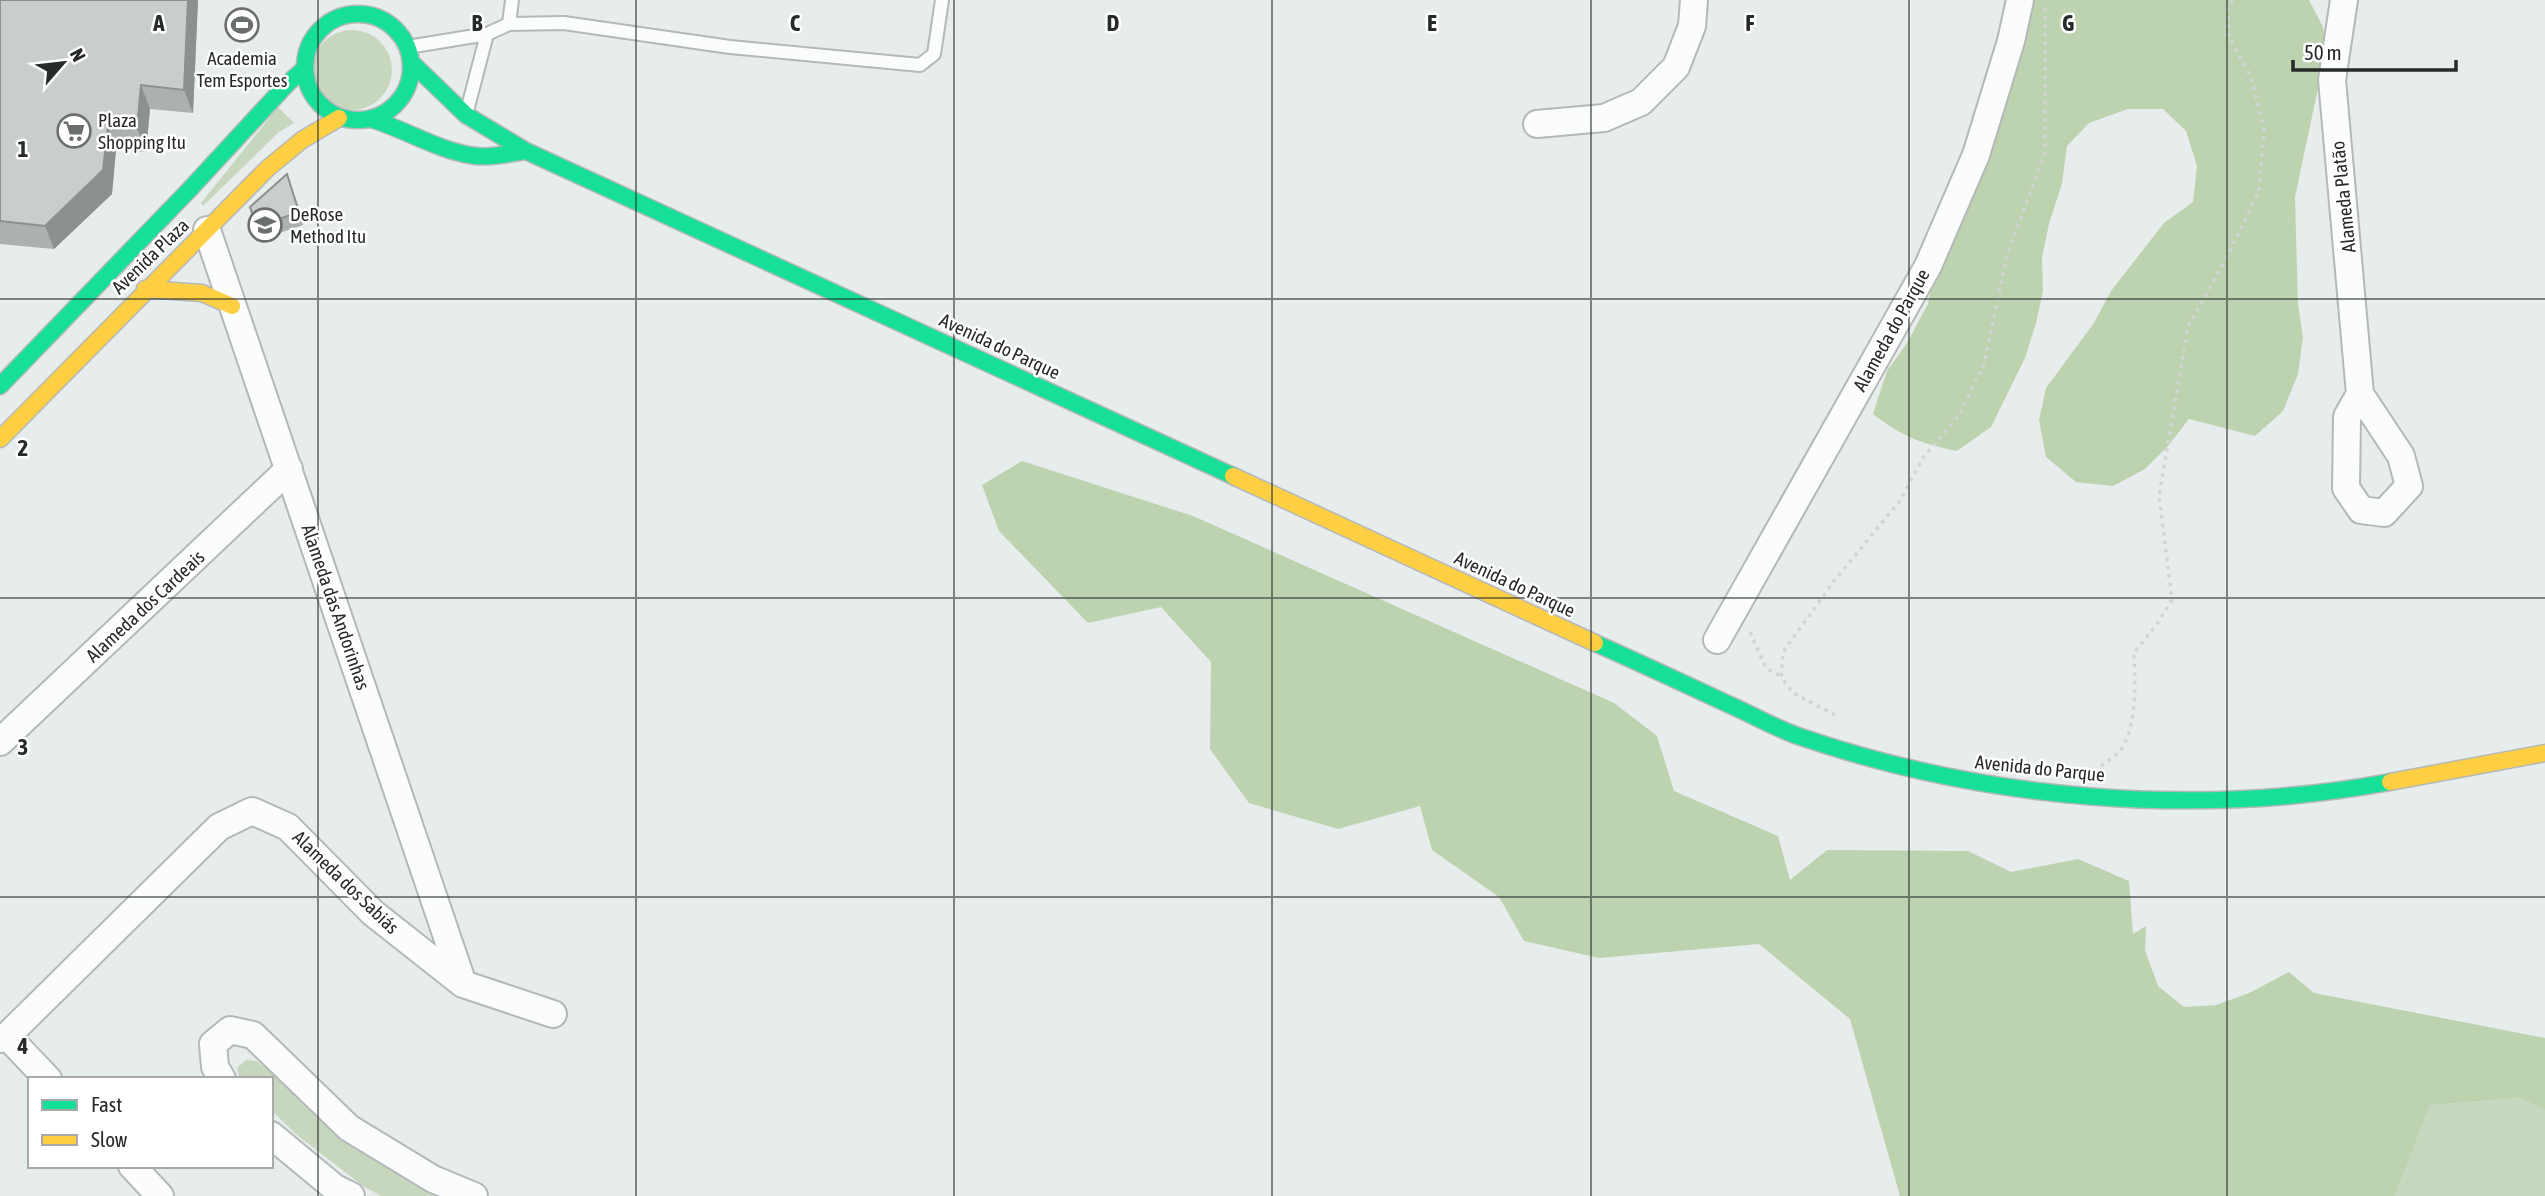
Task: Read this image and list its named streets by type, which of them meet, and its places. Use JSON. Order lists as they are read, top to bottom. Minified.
{"streets":{"street":["Alameda Platão","Avenida Plaza","Alameda do Parque","Avenida do Parque","Alameda dos Cardeais","Alameda das Andorinhas","Alameda dos Sabiás"]},"crossings":[["Avenida Plaza","Avenida do Parque"],["Avenida Plaza","Alameda das Andorinhas"],["Alameda dos Cardeais","Alameda das Andorinhas"],["Alameda das Andorinhas","Alameda dos Sabiás"]],"places":{"sports":["Academia Tem Esportes"],"supermarket":["Plaza Shopping Itu"],"school or university":["DeRose Method Itu"]},"legend":["Fast","Slow"],"scale_bar":"50 m","north":"top right","grid":{"columns":["A","B","C","D","E","F","G"],"rows":["1","2","3","4"]}}
